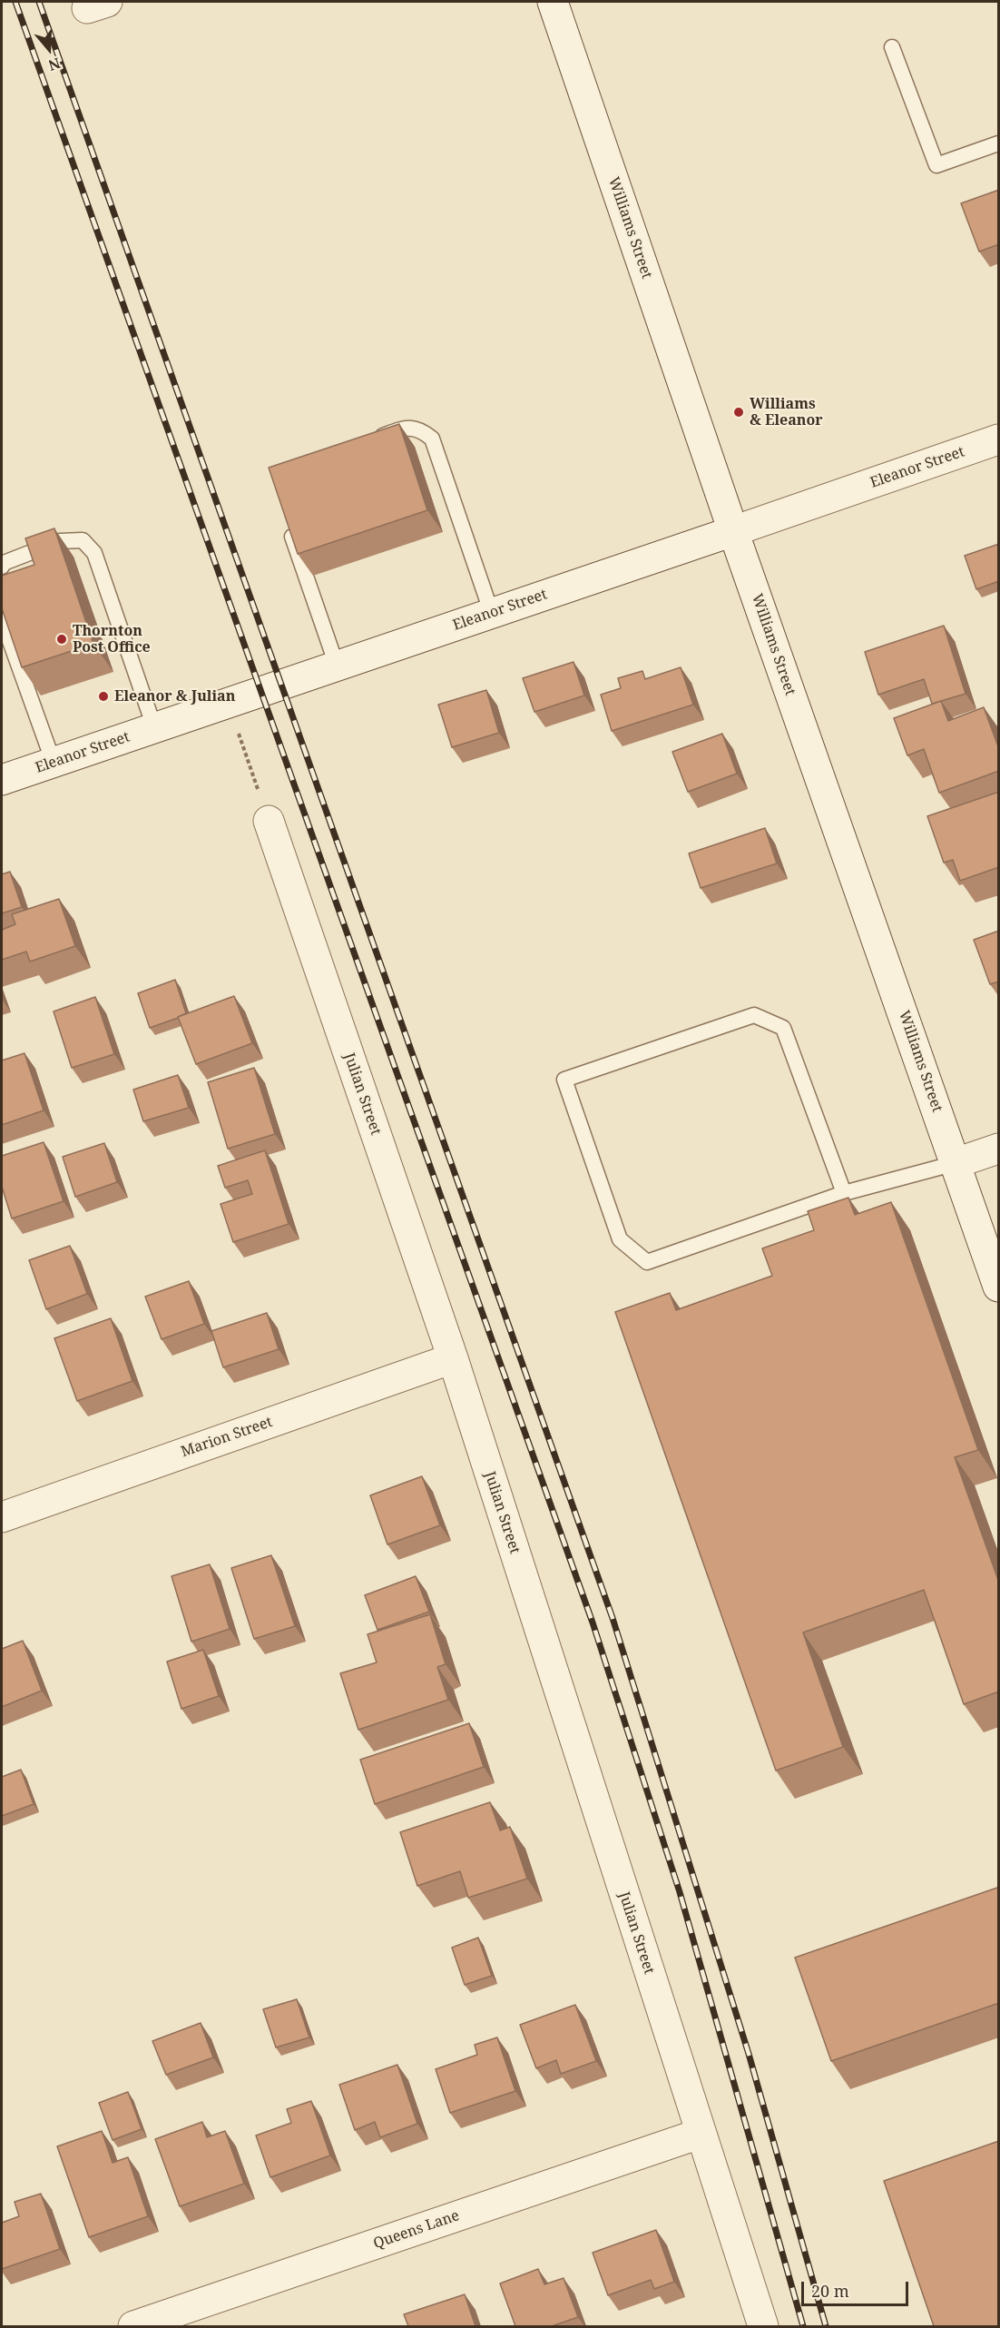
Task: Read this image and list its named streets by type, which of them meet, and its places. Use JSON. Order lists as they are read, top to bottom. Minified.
{"streets":{"street":["Williams Street","Eleanor Street","Julian Street","Marion Street","Queens Lane"]},"crossings":[["Williams Street","Eleanor Street"],["Julian Street","Marion Street"],["Julian Street","Queens Lane"]],"places":["Williams & Eleanor","Thornton Post Office","Eleanor & Julian"],"scale_bar":"20 m","north":"bottom"}
